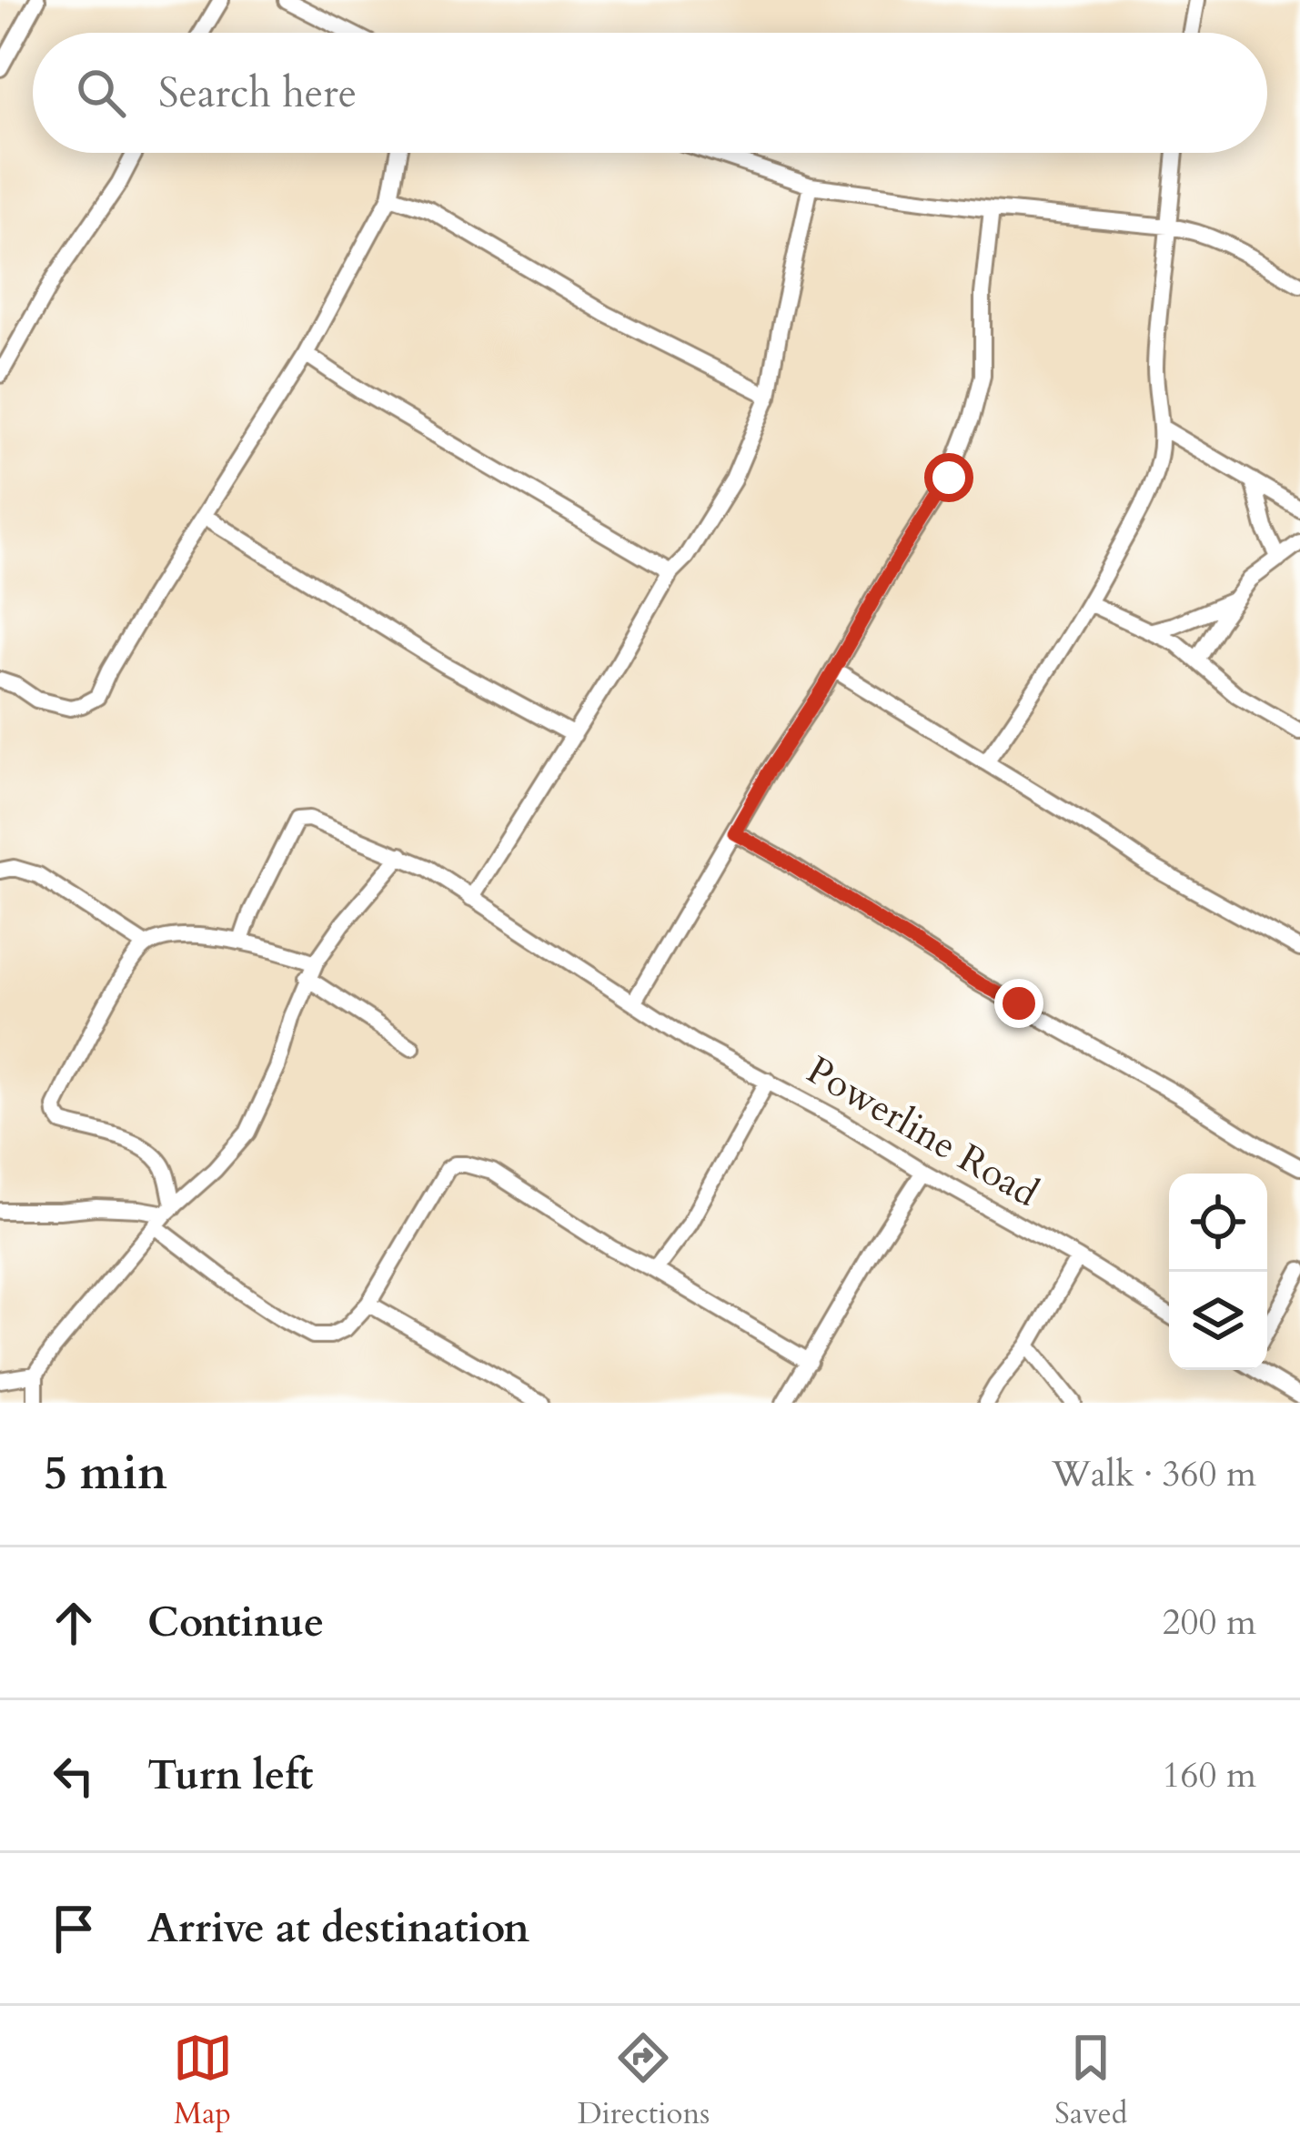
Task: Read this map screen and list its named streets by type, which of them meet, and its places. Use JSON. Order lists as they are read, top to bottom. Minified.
{"streets":{"street":["Powerline Road"]},"page":{"search":"Search here","heading":["5 min","Walk · 360 m"],"list":[["Continue","200 m"],["Turn left","160 m"],"Arrive at destination"],"nav":["Map","Directions","Saved"]}}
